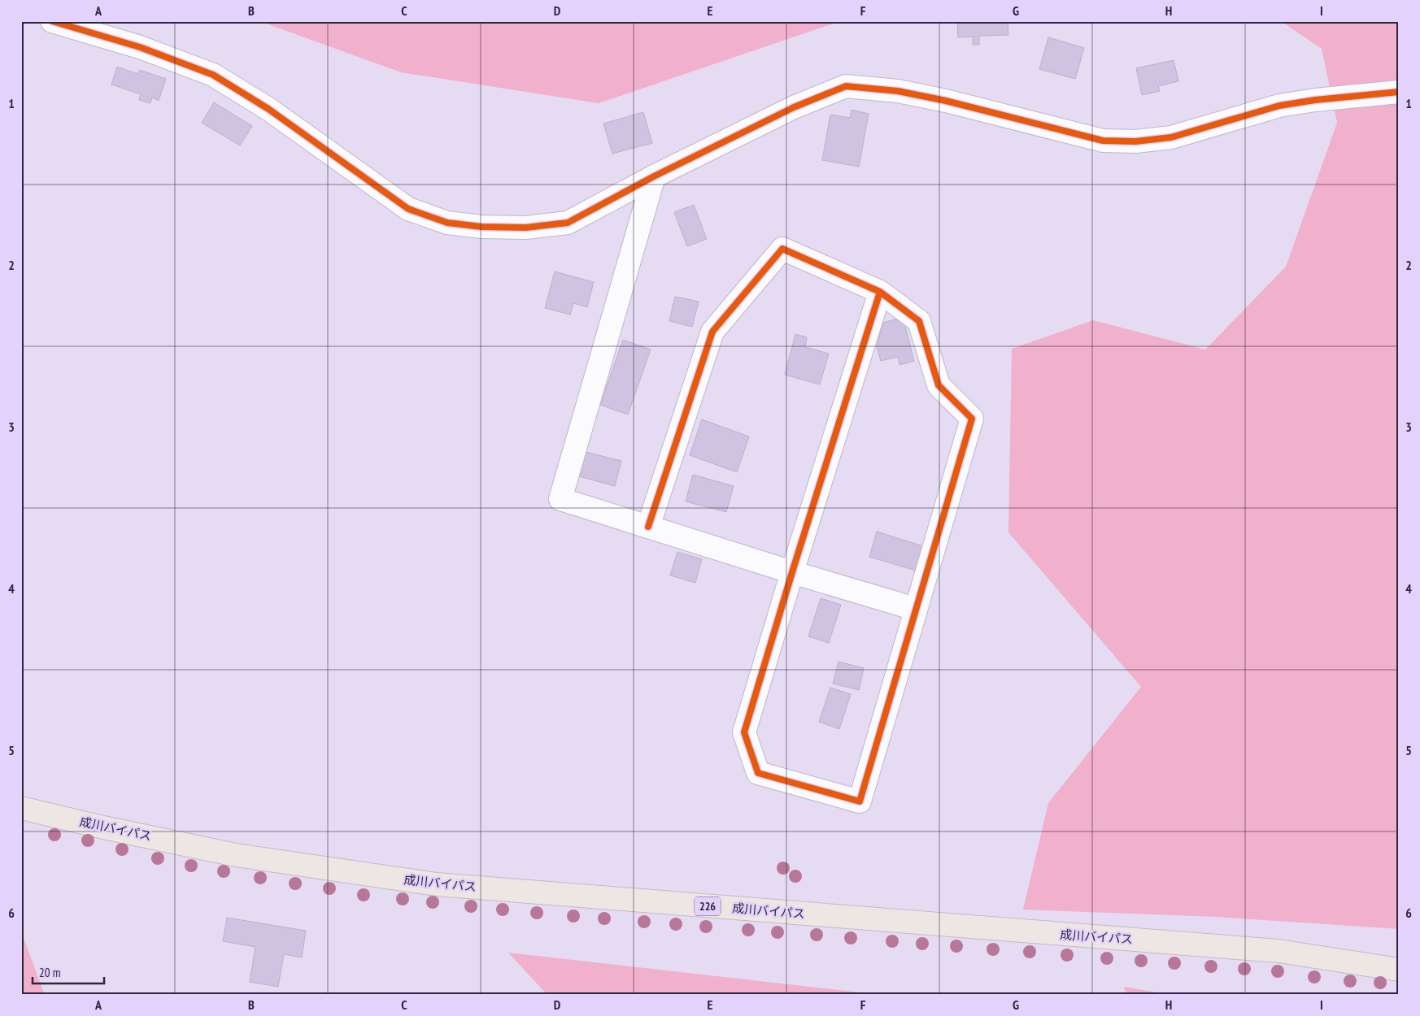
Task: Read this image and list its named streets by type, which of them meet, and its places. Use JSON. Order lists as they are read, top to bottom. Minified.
{"streets":{"highway":["成川バイパス","226"]},"scale_bar":"20 m","grid":{"columns":["A","B","C","D","E","F","G","H","I"],"rows":["1","2","3","4","5","6"]}}
